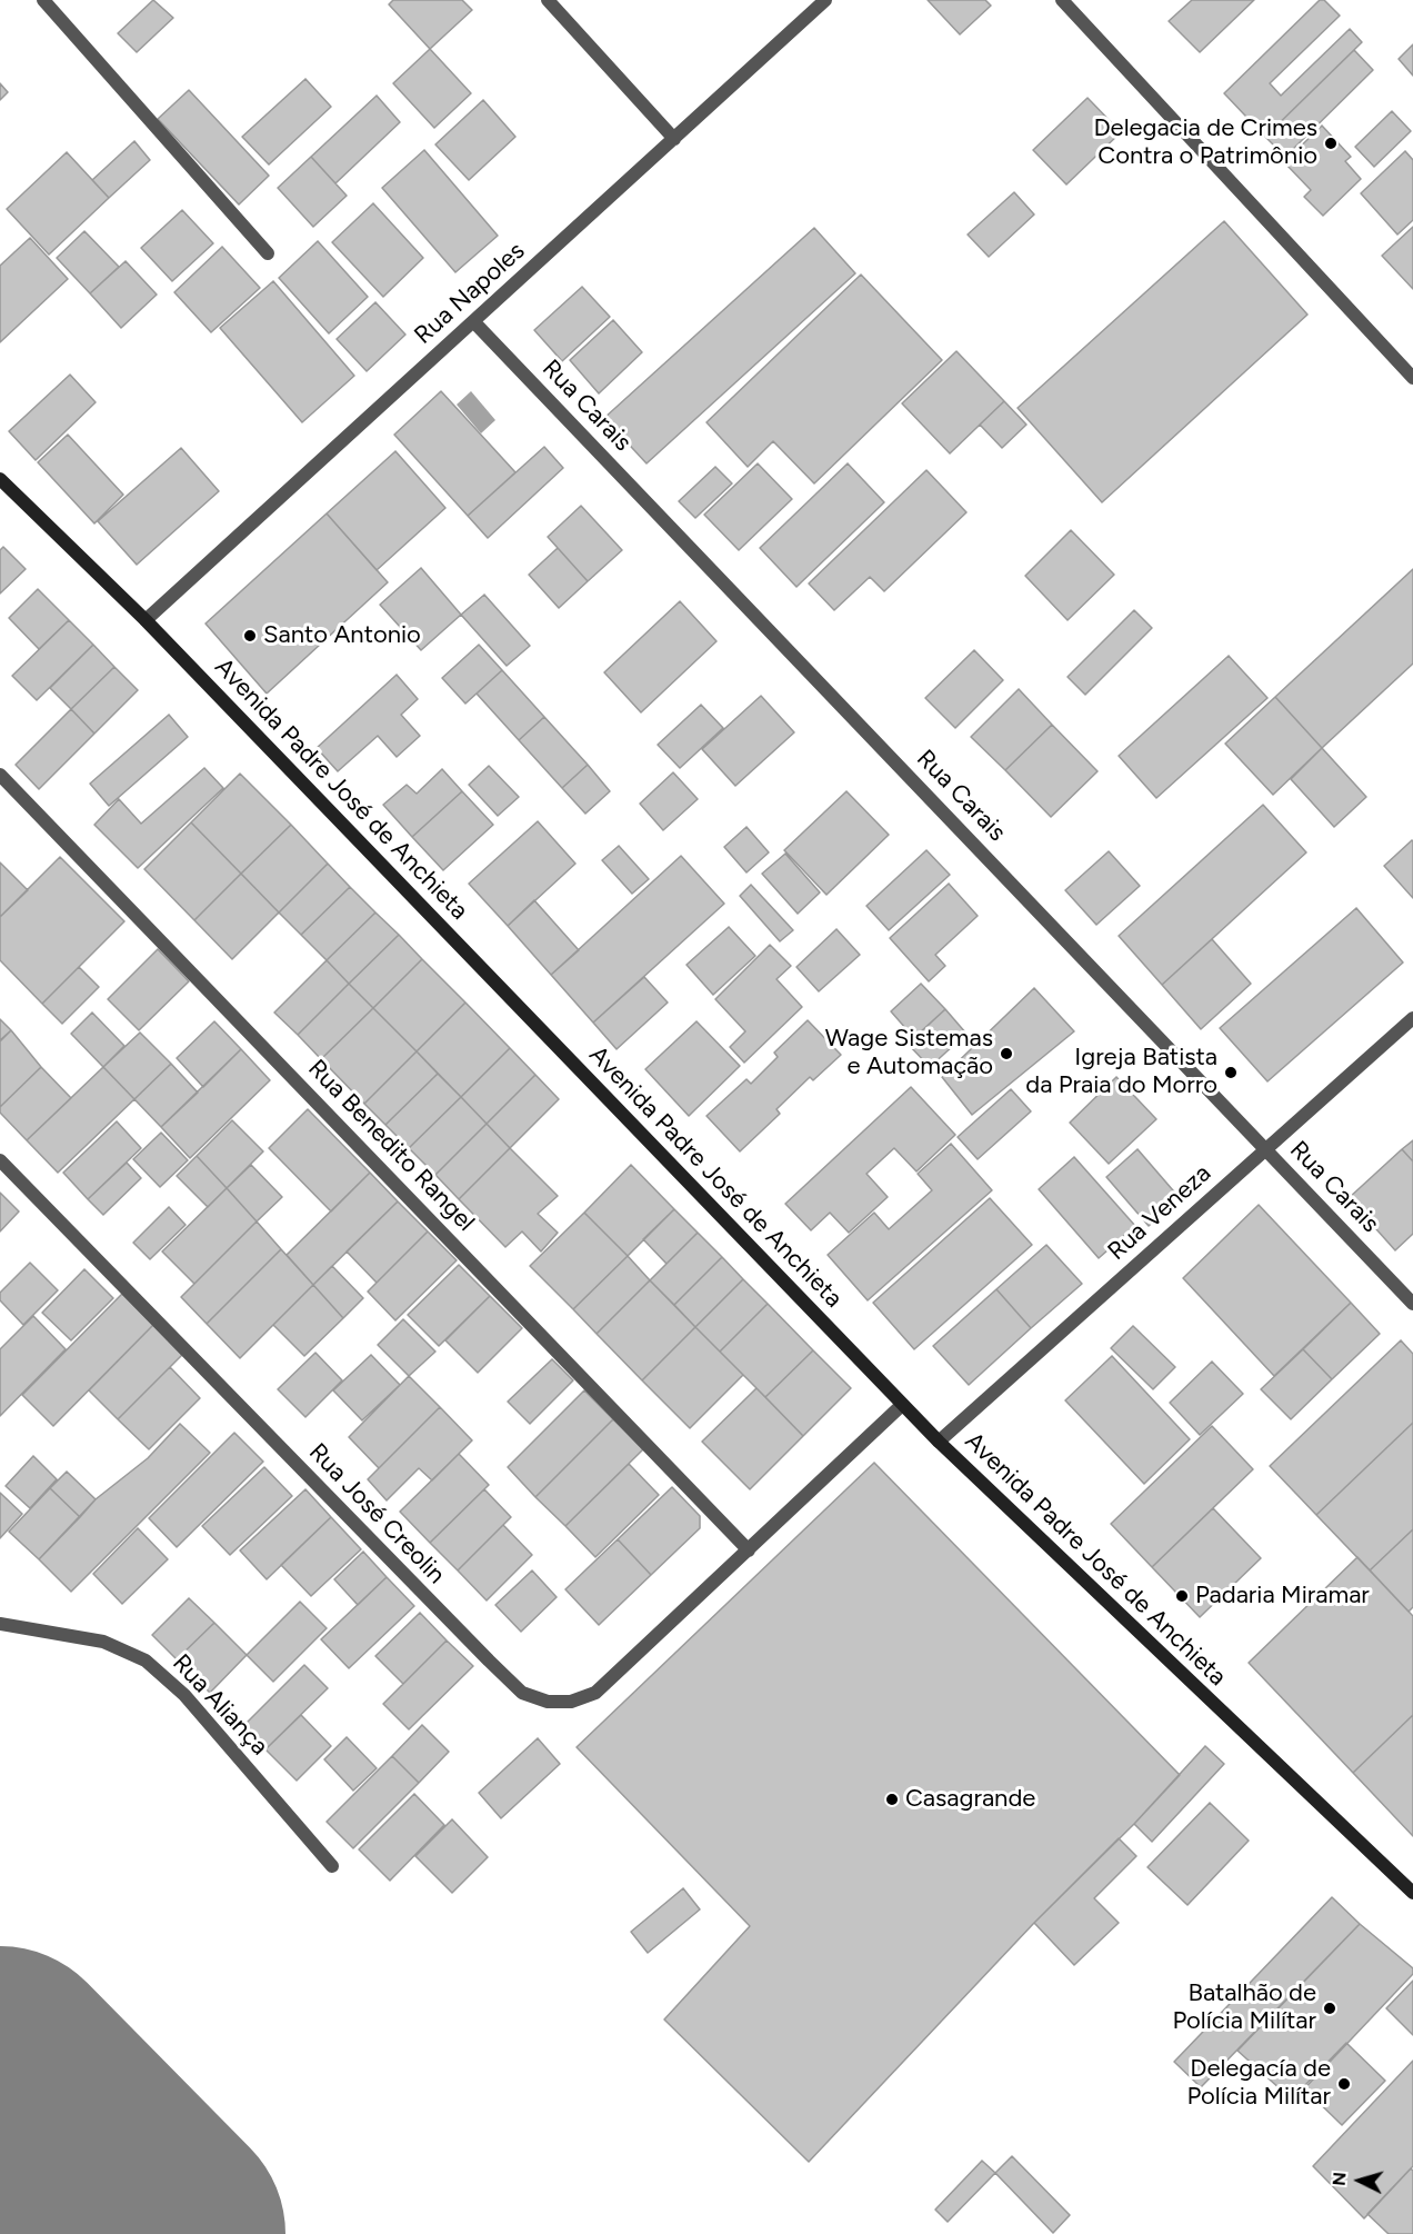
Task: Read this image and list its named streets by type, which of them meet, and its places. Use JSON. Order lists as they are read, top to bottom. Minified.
{"streets":{"main road":["Avenida Padre José de Anchieta"],"street":["Rua Napoles","Rua Carais","Rua Benedito Rangel","Rua Veneza","Rua José Creolin","Rua Aliança"]},"crossings":[["Rua Napoles","Rua Carais"],["Rua Napoles","Avenida Padre José de Anchieta"],["Rua Carais","Rua Veneza"],["Avenida Padre José de Anchieta","Rua Veneza"],["Avenida Padre José de Anchieta","Rua José Creolin"],["Rua Benedito Rangel","Rua José Creolin"]],"places":["Delegacia de Crimes Contra o Patrimônio","Santo Antonio","Wage Sistemas e Automação","Igreja Batista da Praia do Morro","Padaria Miramar","Casagrande","Batalhão de Polícia Milítar","Delegacía de Polícia Milítar"],"north":"left"}
